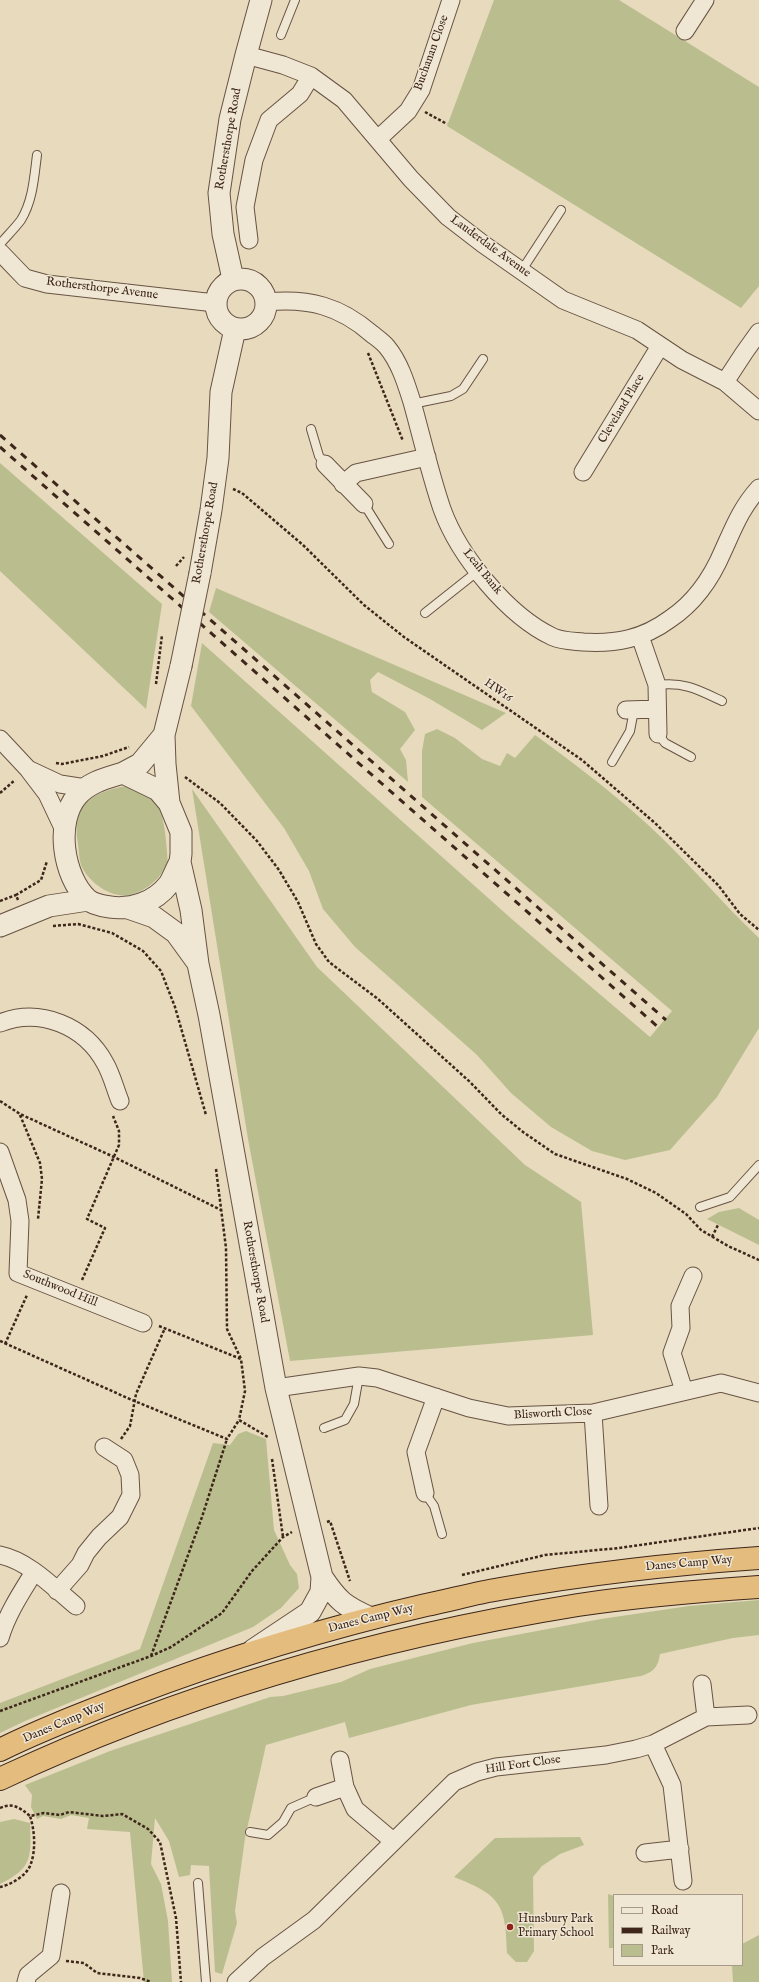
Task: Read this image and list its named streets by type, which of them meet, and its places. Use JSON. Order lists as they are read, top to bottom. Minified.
{"streets":{"highway":["Danes Camp Way"],"street":["Buchanan Close","Rothersthorpe Road","Lauderdale Avenue","Rothersthorpe Avenue","Cleveland Place","Leah Bank","Southwood Hill","Blisworth Close","Hill Fort Close"],"path":["HW16"]},"crossings":[["Buchanan Close","Lauderdale Avenue"],["Rothersthorpe Road","Lauderdale Avenue"],["Rothersthorpe Road","Rothersthorpe Avenue"],["Rothersthorpe Road","Leah Bank"],["Rothersthorpe Road","HW16"],["Rothersthorpe Road","Blisworth Close"],["Rothersthorpe Road","Danes Camp Way"],["Lauderdale Avenue","Cleveland Place"],["Rothersthorpe Avenue","Leah Bank"]],"places":["Hunsbury Park Primary School"],"legend":["Road","Railway","Park"]}
